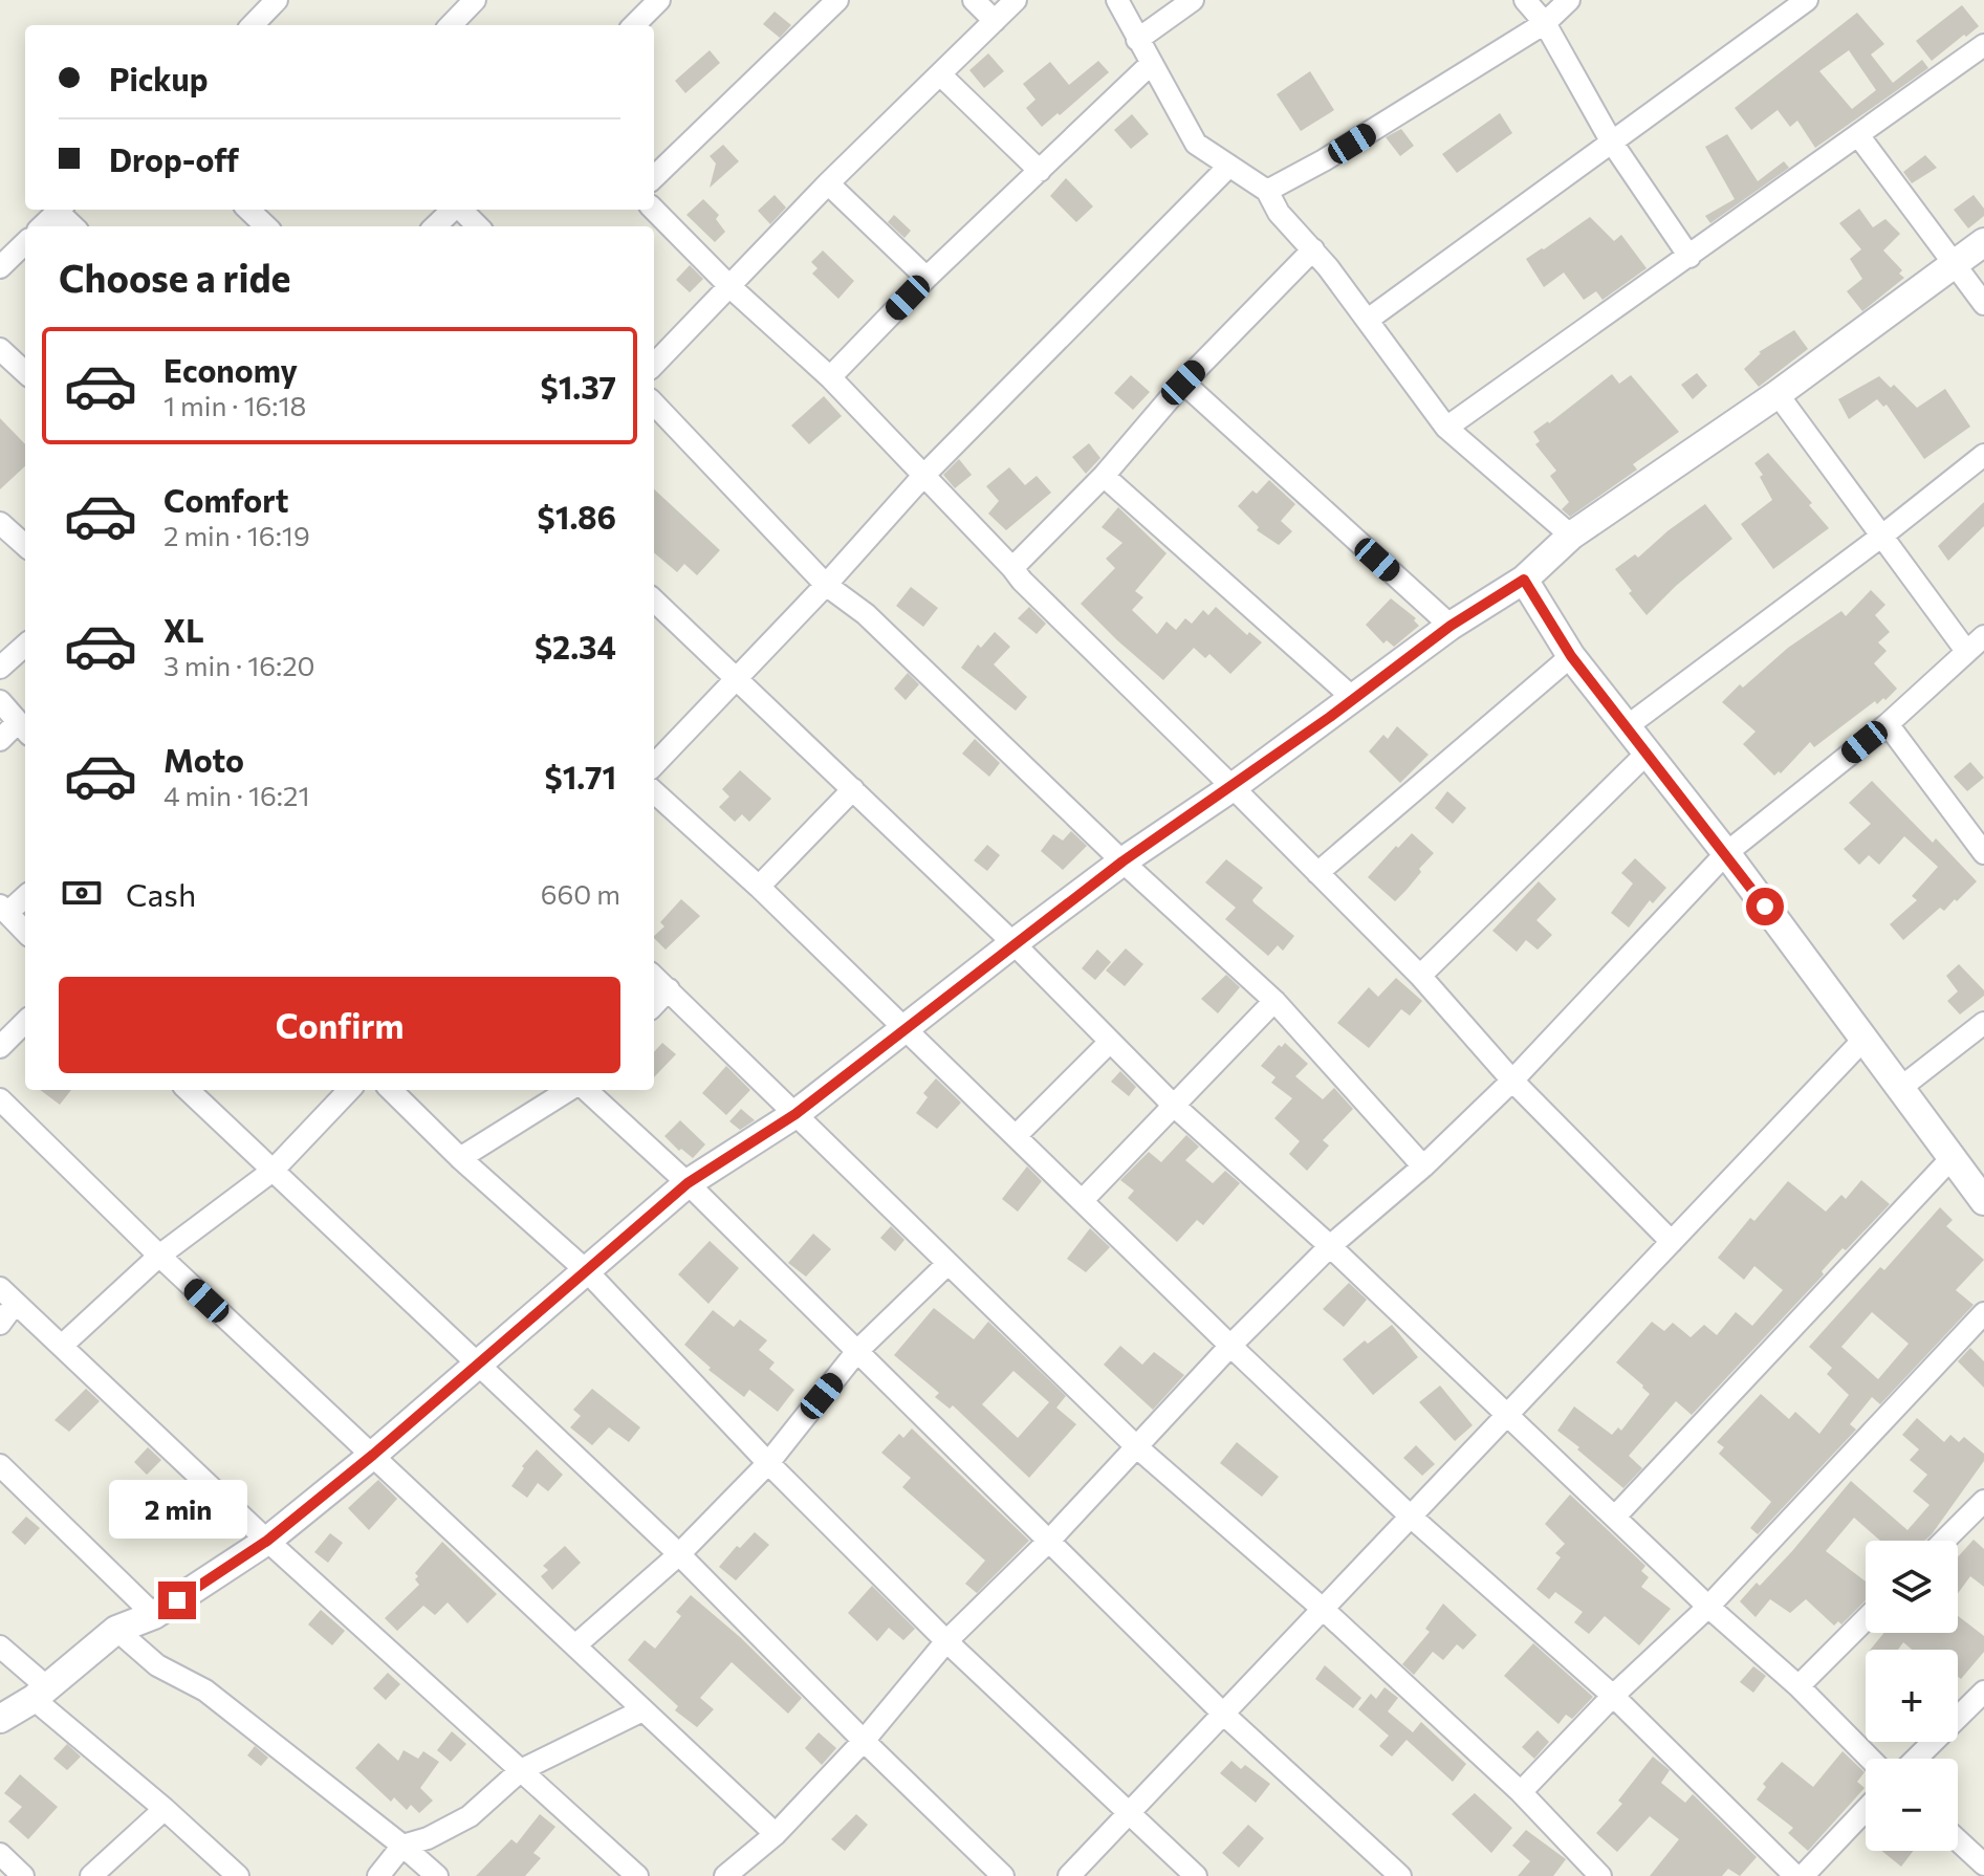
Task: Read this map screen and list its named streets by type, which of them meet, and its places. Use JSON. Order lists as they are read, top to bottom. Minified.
{"page":{"banner":["Pickup","Drop-off"],"heading":"Choose a ride","list":[{"name":"Economy","note":"1 min · 16:18","value":"$1.37"},{"name":"Comfort","note":"2 min · 16:19","value":"$1.86"},{"name":"XL","note":"3 min · 16:20","value":"$2.34"},{"name":"Moto","note":"4 min · 16:21","value":"$1.71"}],"pay":["Cash","660 m"],"buttons":"Confirm","bubble":"2 min","map_buttons":["+","−"]}}
